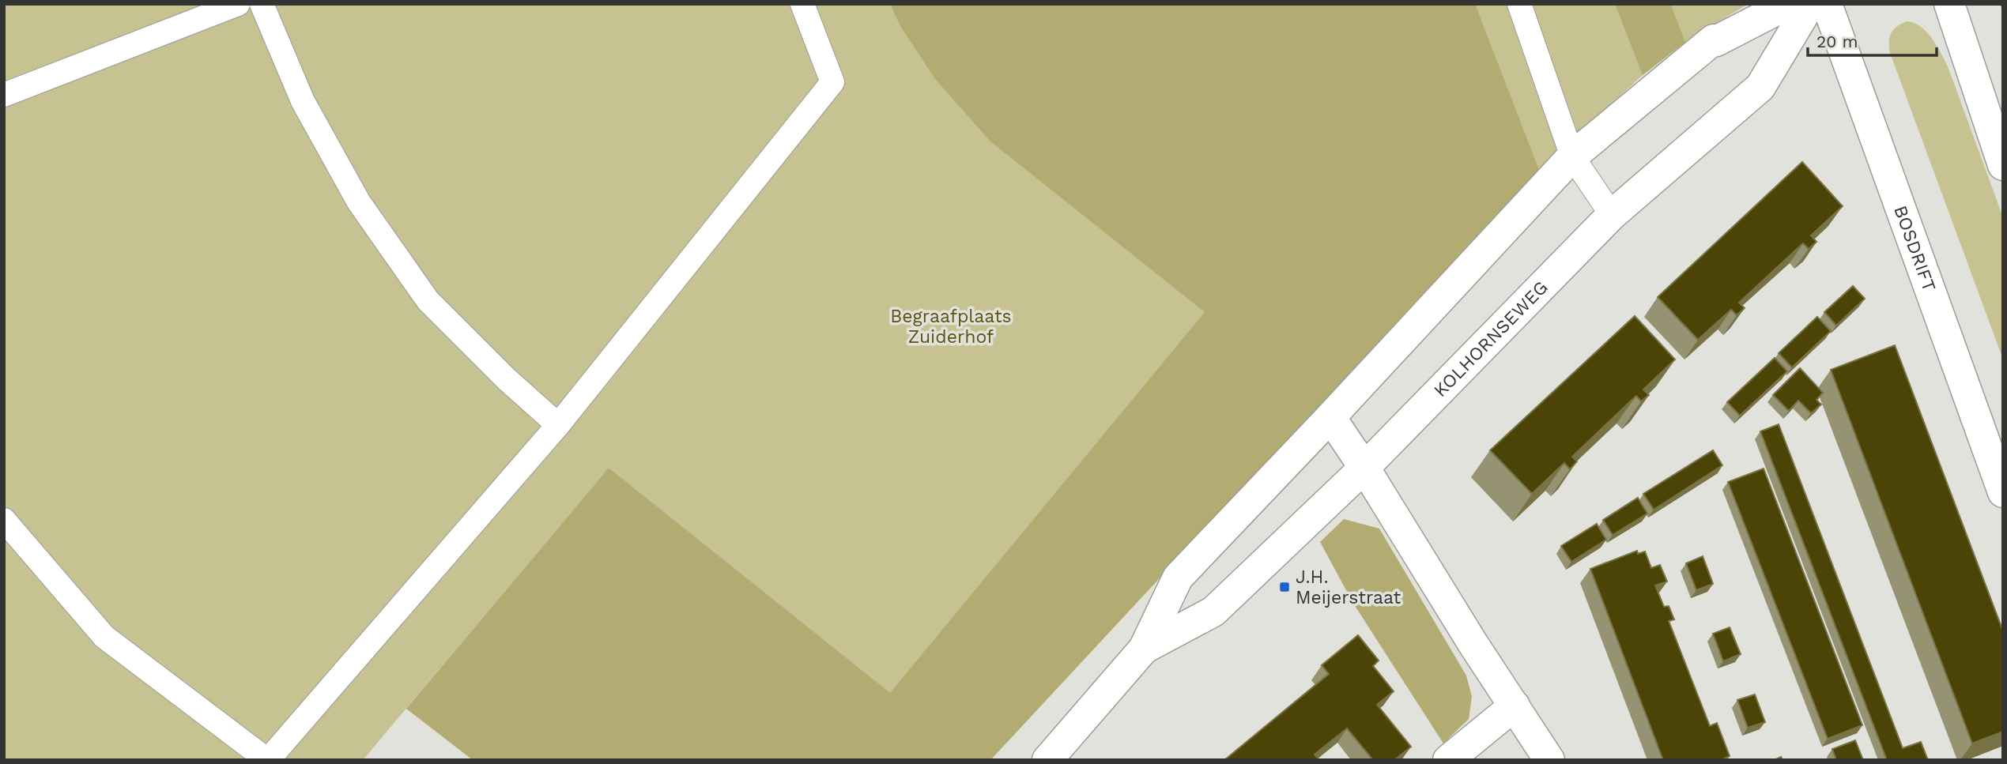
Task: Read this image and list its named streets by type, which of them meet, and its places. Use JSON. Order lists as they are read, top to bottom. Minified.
{"streets":{"street":["BOSDRIFT","KOLHORNSEWEG"]},"parks":["Begraafplaats Zuiderhof"],"places":{"transit":["J.H. Meijerstraat"]},"scale_bar":"20 m"}
